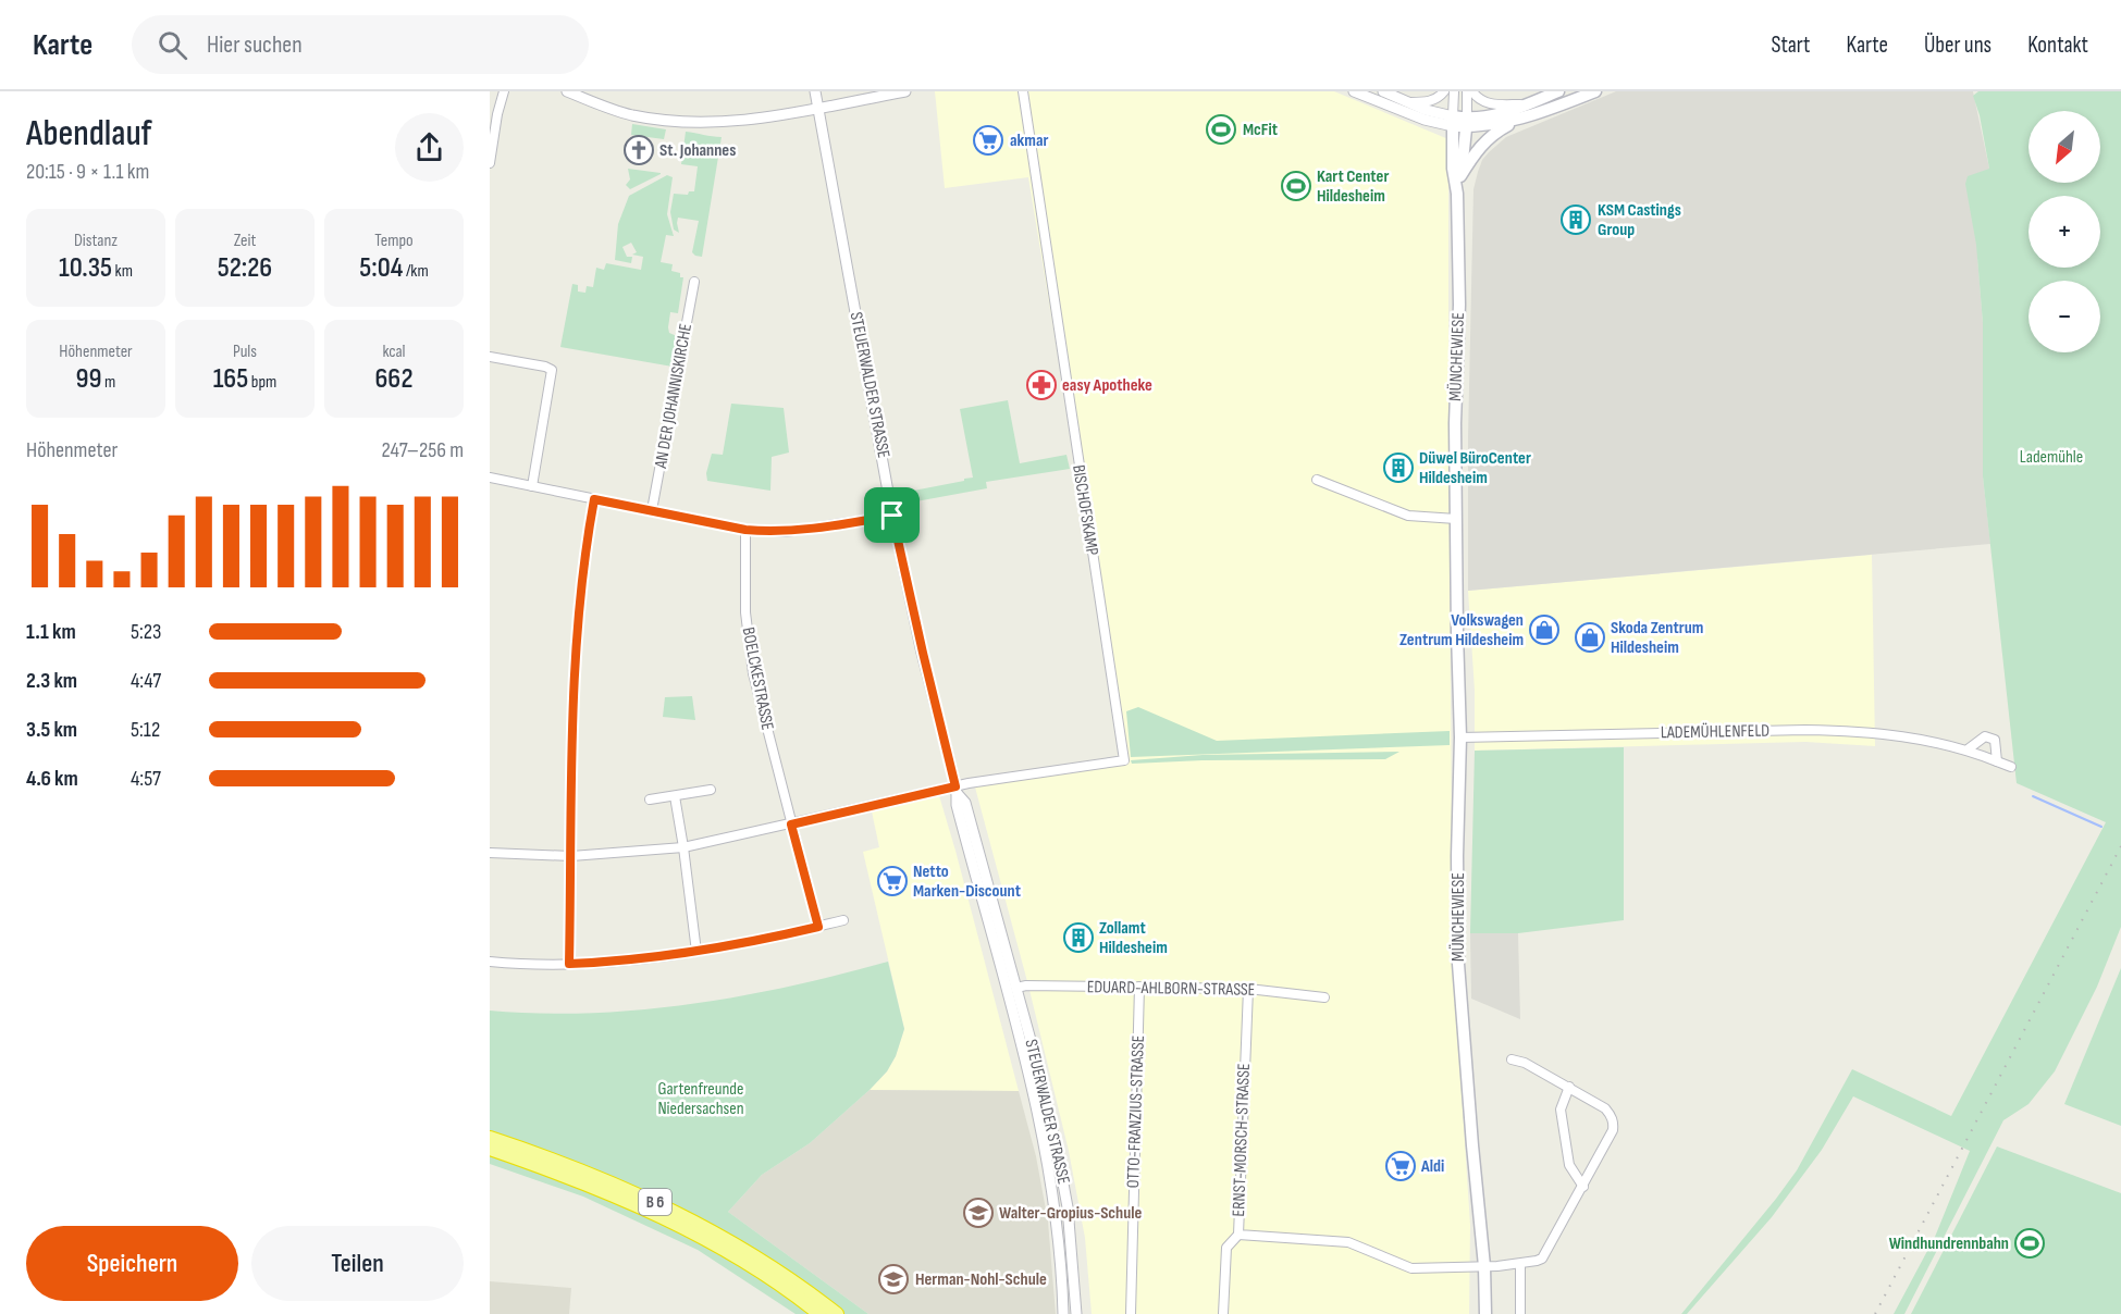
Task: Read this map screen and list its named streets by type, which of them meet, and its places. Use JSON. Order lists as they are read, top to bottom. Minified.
{"streets":{"highway":["B 6"],"main road":["MÜNCHEWIESE"],"street":["STEUERWALDER STRASSE","AN DER JOHANNISKIRCHE","BISCHOFSKAMP","BOELCKESTRASSE","LADEMÜHLENFELD","EDUARD-AHLBORN-STRASSE","OTTO-FRANZIUS-STRASSE","ERNST-MORSCH-STRASSE"]},"crossings":[["MÜNCHEWIESE","LADEMÜHLENFELD"],["MÜNCHEWIESE","ERNST-MORSCH-STRASSE"],["STEUERWALDER STRASSE","BISCHOFSKAMP"],["STEUERWALDER STRASSE","EDUARD-AHLBORN-STRASSE"],["EDUARD-AHLBORN-STRASSE","OTTO-FRANZIUS-STRASSE"],["EDUARD-AHLBORN-STRASSE","ERNST-MORSCH-STRASSE"]],"parks":["Lademühle","Gartenfreunde Niedersachsen"],"places":{"sports":["McFit","Kart Center Hildesheim","Windhundrennbahn"],"supermarket":["akmar","Netto Marken-Discount","Aldi"],"church":["St. Johannes"],"building":["KSM Castings Group","Düwel BüroCenter Hildesheim","Zollamt Hildesheim"],"pharmacy":["easy Apotheke"],"shop":["Volkswagen Zentrum Hildesheim","Skoda Zentrum Hildesheim"],"school or university":["Walter-Gropius-Schule","Herman-Nohl-Schule"]},"north":"bottom left","page":{"header":"Karte","search":"Hier suchen","nav":["Start","Karte","Über uns","Kontakt"],"heading":["Abendlauf","20:15 · 9 × 1.1 km"],"map_buttons":["+","−"],"stats":[["Distanz","10.35 km"],["Zeit","52:26"],["Tempo","5:04 /km"],["Höhenmeter","99 m"],["Puls","165 bpm"],["kcal","662"]],"chart":["Höhenmeter","247–256 m"],"list":[{"name":"1.1 km","note":"5:23"},{"name":"2.3 km","note":"4:47"},{"name":"3.5 km","note":"5:12"},{"name":"4.6 km","note":"4:57"}],"buttons":["Speichern","Teilen"]}}
